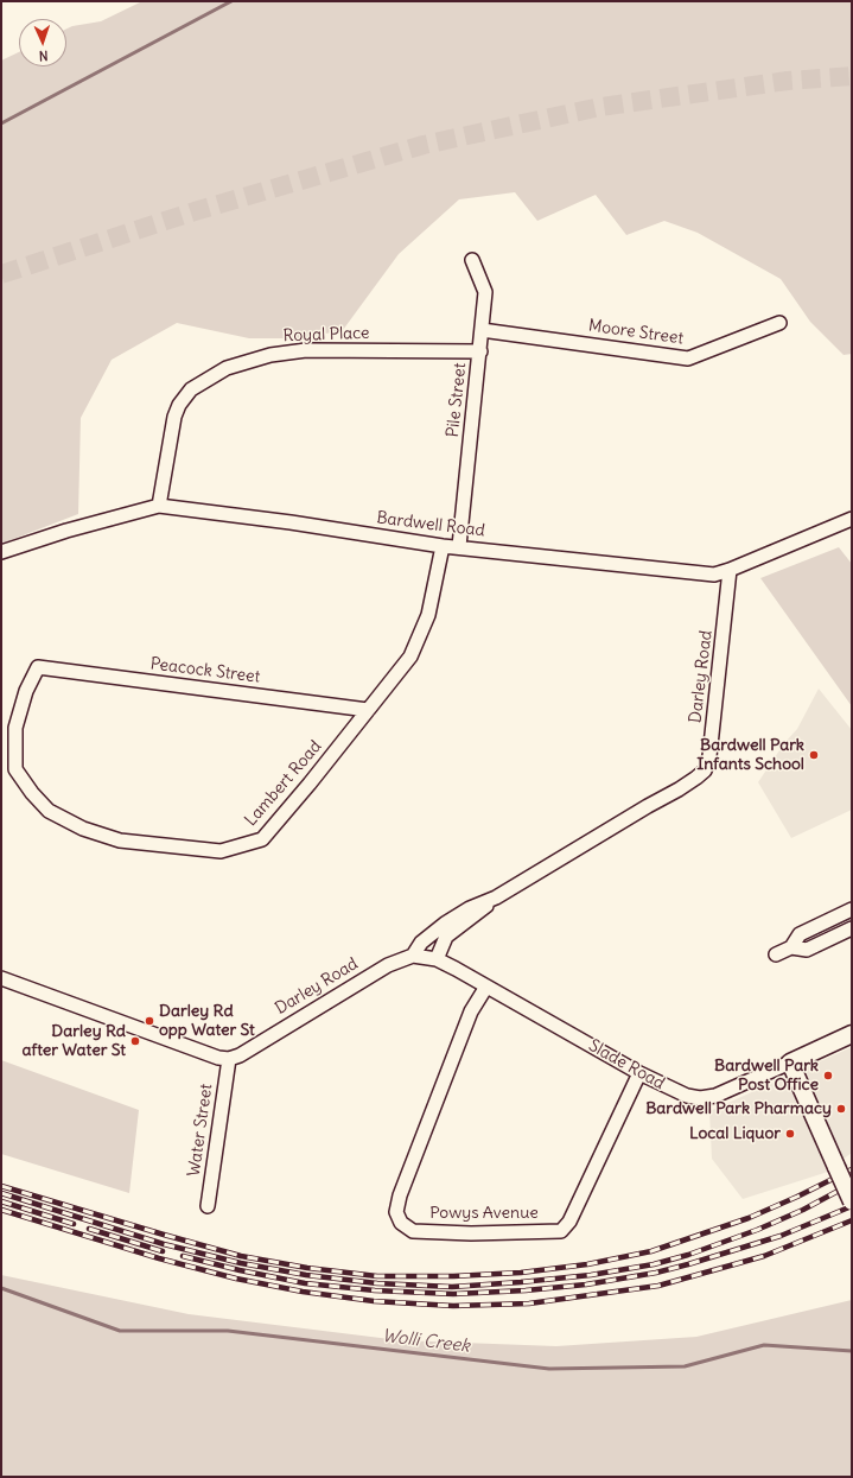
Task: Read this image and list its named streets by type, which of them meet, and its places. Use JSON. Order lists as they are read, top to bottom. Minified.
{"streets":{"main road":["Slade Road"],"street":["Moore Street","Royal Place","Pile Street","Bardwell Road","Peacock Street","Darley Road","Lambert Road","Water Street","Powys Avenue"]},"crossings":[["Moore Street","Pile Street"],["Royal Place","Pile Street"],["Royal Place","Bardwell Road"],["Pile Street","Bardwell Road"],["Bardwell Road","Darley Road"],["Bardwell Road","Lambert Road"],["Peacock Street","Lambert Road"],["Darley Road","Slade Road"],["Darley Road","Water Street"],["Slade Road","Powys Avenue"]],"water":["Wolli Creek"],"places":["Bardwell Park Infants School","Darley Rd opp Water St","Darley Rd after Water St","Bardwell Park Post Office","Bardwell Park Pharmacy","Local Liquor"],"north":"bottom"}
